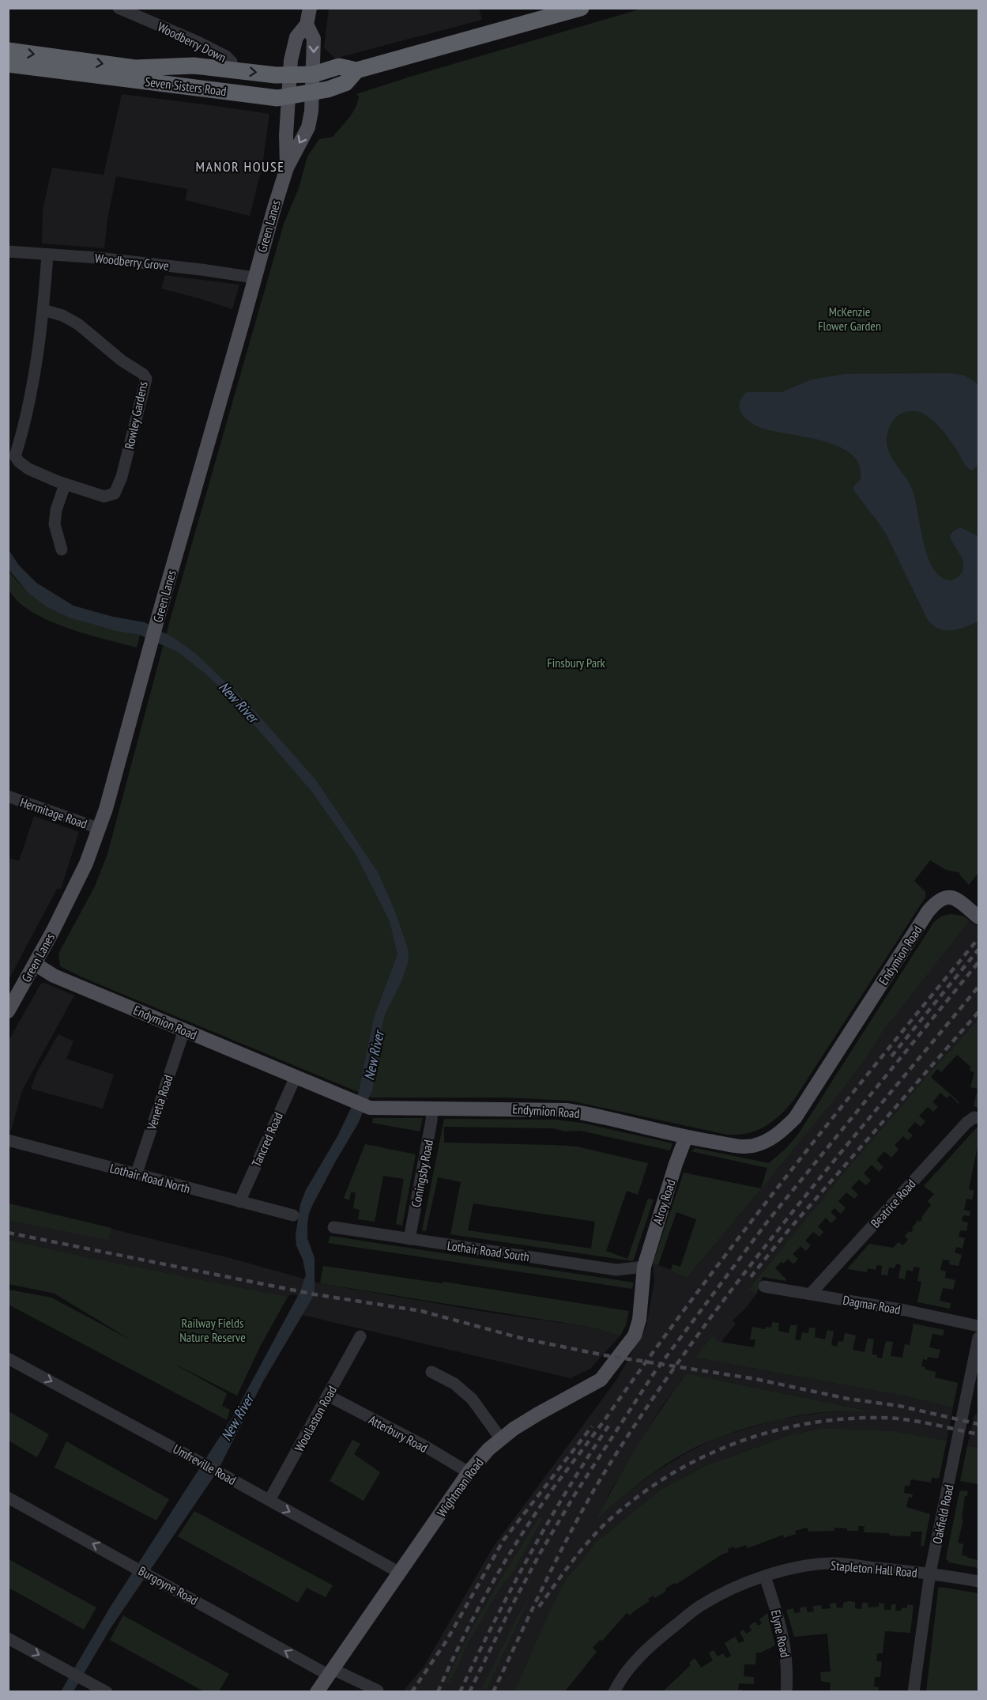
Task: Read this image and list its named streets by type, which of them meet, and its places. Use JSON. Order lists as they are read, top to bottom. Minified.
{"streets":{"highway":["Seven Sisters Road"],"main road":["Green Lanes","Endymion Road","Alroy Road","Wightman Road"],"street":["Woodberry Down","Woodberry Grove","Rowley Gardens","Hermitage Road","Venetia Road","Tancred Road","Coningsby Road","Lothair Road North","Beatrice Road","Lothair Road South","Dagmar Road","Woollaston Road","Atterbury Road","Umfreville Road","Oakfield Road","Stapleton Hall Road","Burgoyne Road","Elyne Road"]},"crossings":[["Woodberry Down","Seven Sisters Road"],["Seven Sisters Road","Green Lanes"],["Green Lanes","Woodberry Grove"],["Green Lanes","Hermitage Road"],["Green Lanes","Endymion Road"],["Woodberry Grove","Rowley Gardens"],["Endymion Road","Venetia Road"],["Endymion Road","Tancred Road"],["Endymion Road","Coningsby Road"],["Endymion Road","Alroy Road"],["Venetia Road","Lothair Road North"],["Tancred Road","Lothair Road North"],["Coningsby Road","Lothair Road South"],["Alroy Road","Lothair Road South"],["Alroy Road","Wightman Road"],["Beatrice Road","Dagmar Road"],["Lothair Road South","Wightman Road"],["Woollaston Road","Atterbury Road"],["Woollaston Road","Umfreville Road"],["Atterbury Road","Wightman Road"],["Umfreville Road","Wightman Road"],["Wightman Road","Burgoyne Road"],["Oakfield Road","Stapleton Hall Road"],["Stapleton Hall Road","Elyne Road"]],"one_way":["Umfreville Road","Burgoyne Road"],"districts":["MANOR HOUSE"],"water":["New River"],"parks":["McKenzie Flower Garden","Finsbury Park","Railway Fields Nature Reserve"]}
